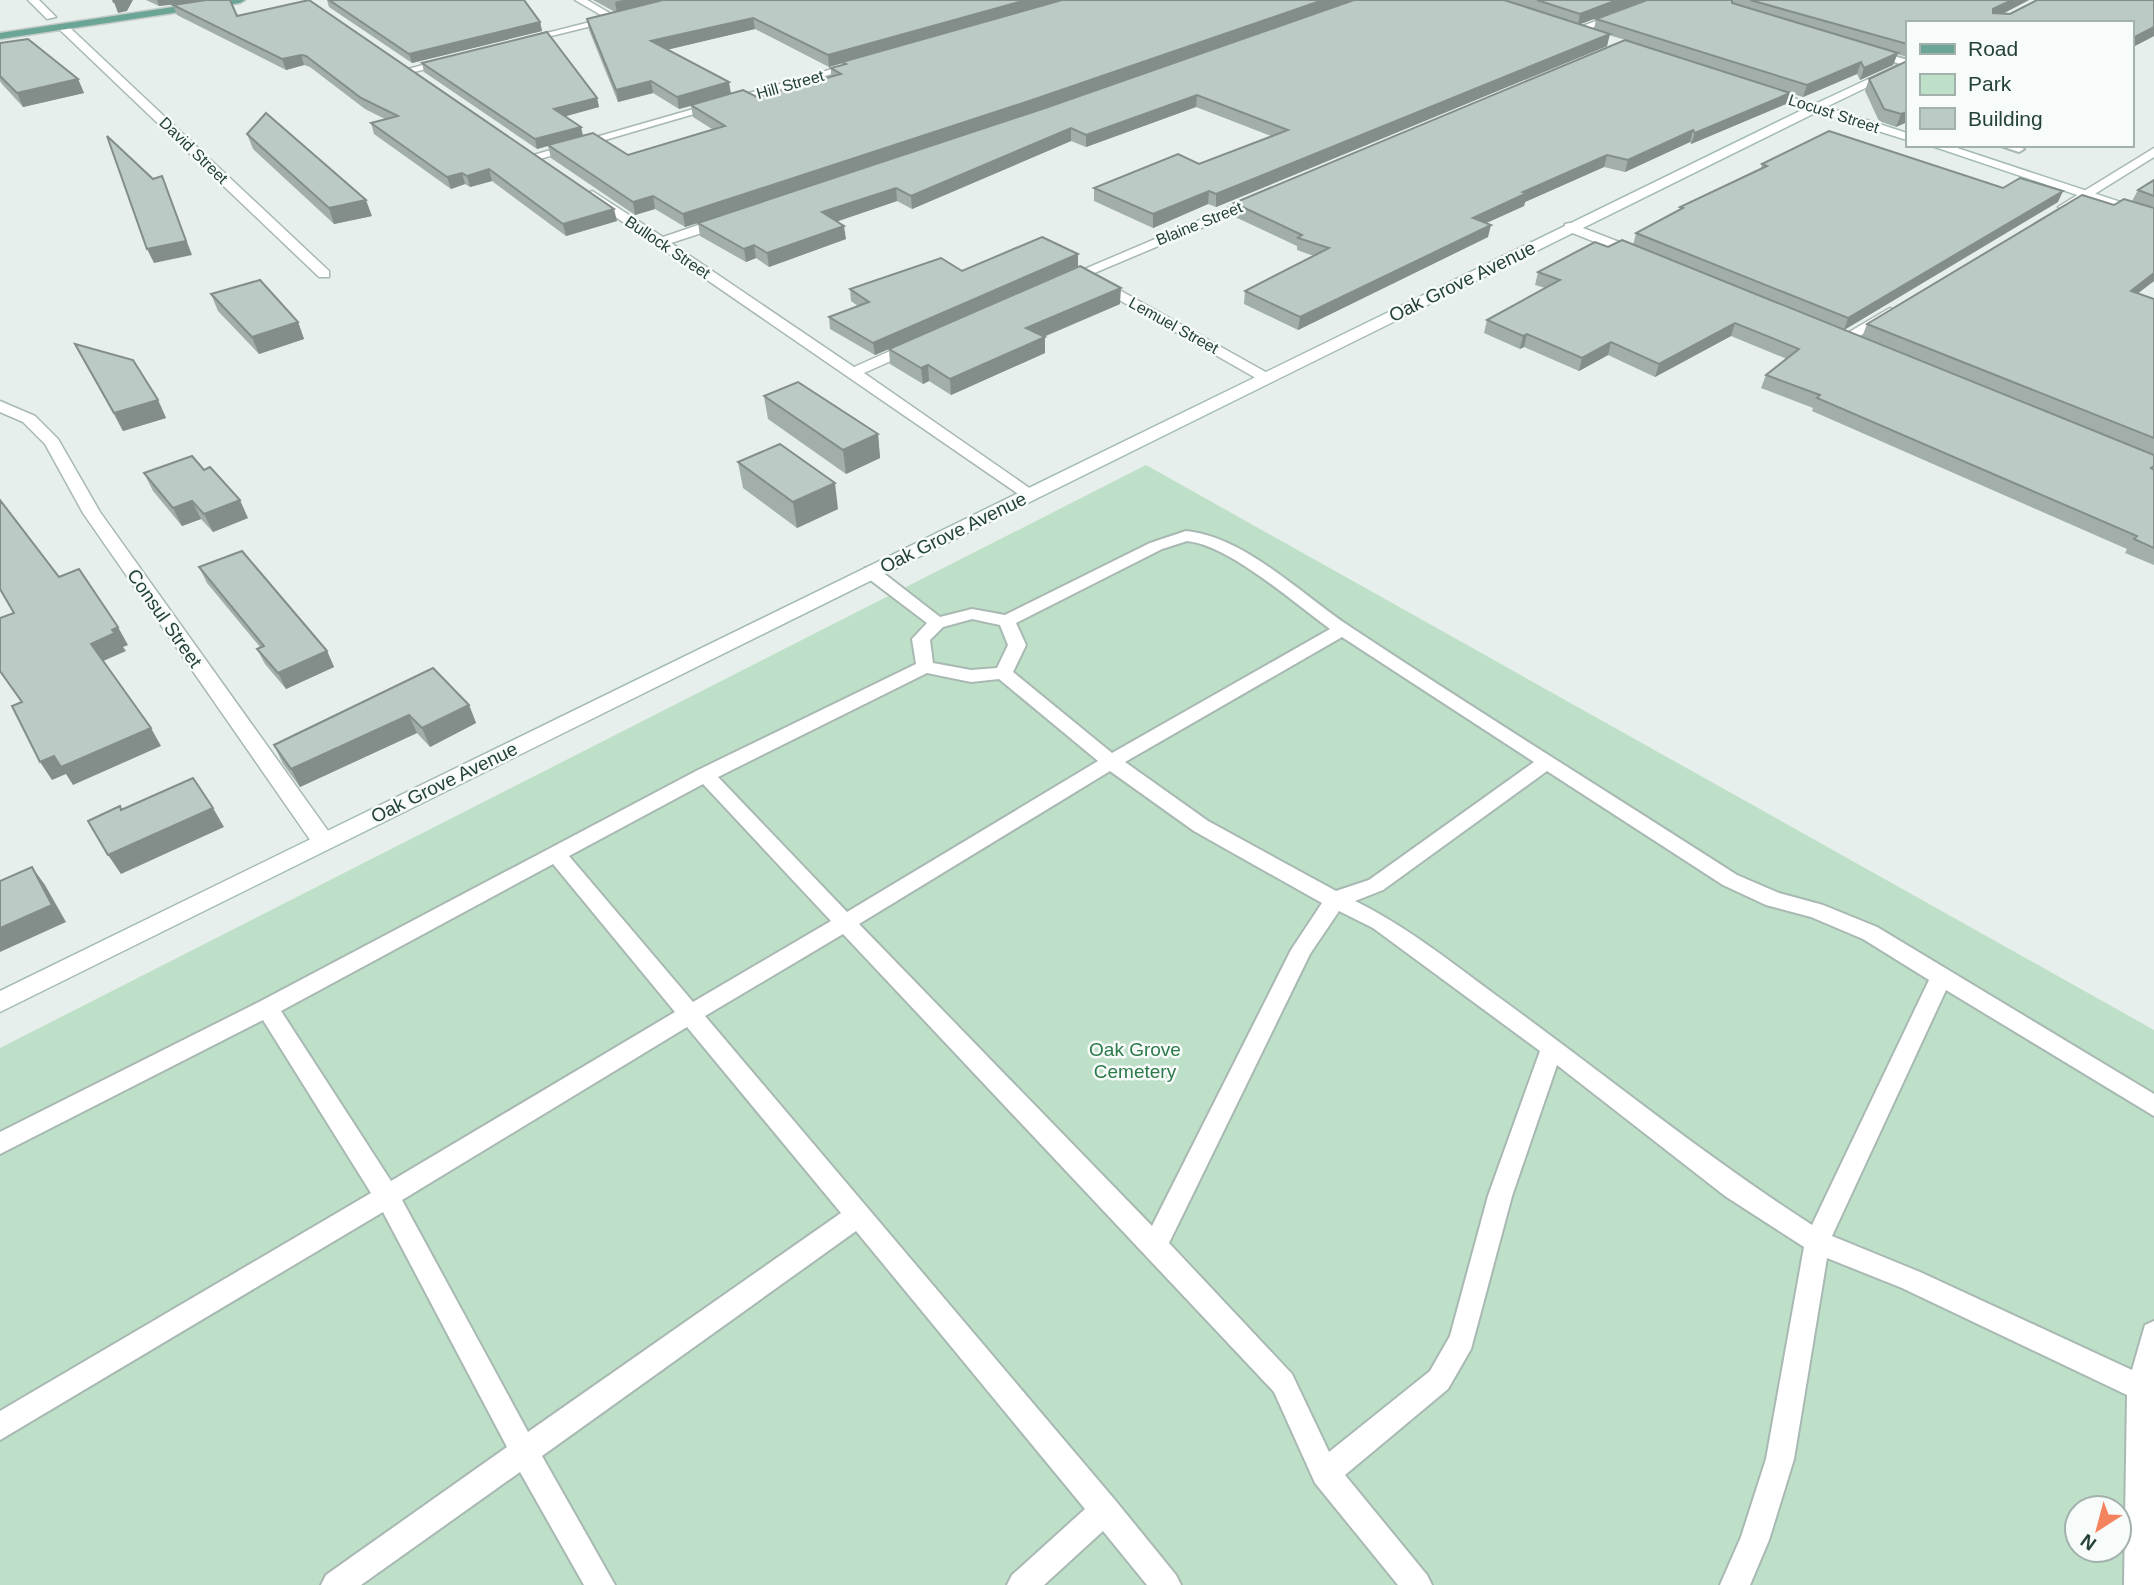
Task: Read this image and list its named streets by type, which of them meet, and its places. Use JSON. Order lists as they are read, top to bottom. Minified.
{"streets":{"street":["Hill Street","Locust Street","David Street","Blaine Street","Bullock Street","Oak Grove Avenue","Lemuel Street","Consul Street"]},"crossings":[["Locust Street","Oak Grove Avenue"],["Blaine Street","Lemuel Street"],["Bullock Street","Oak Grove Avenue"],["Oak Grove Avenue","Lemuel Street"],["Oak Grove Avenue","Consul Street"]],"parks":["Oak Grove Cemetery"],"legend":["Road","Park","Building"],"north":"bottom left"}
